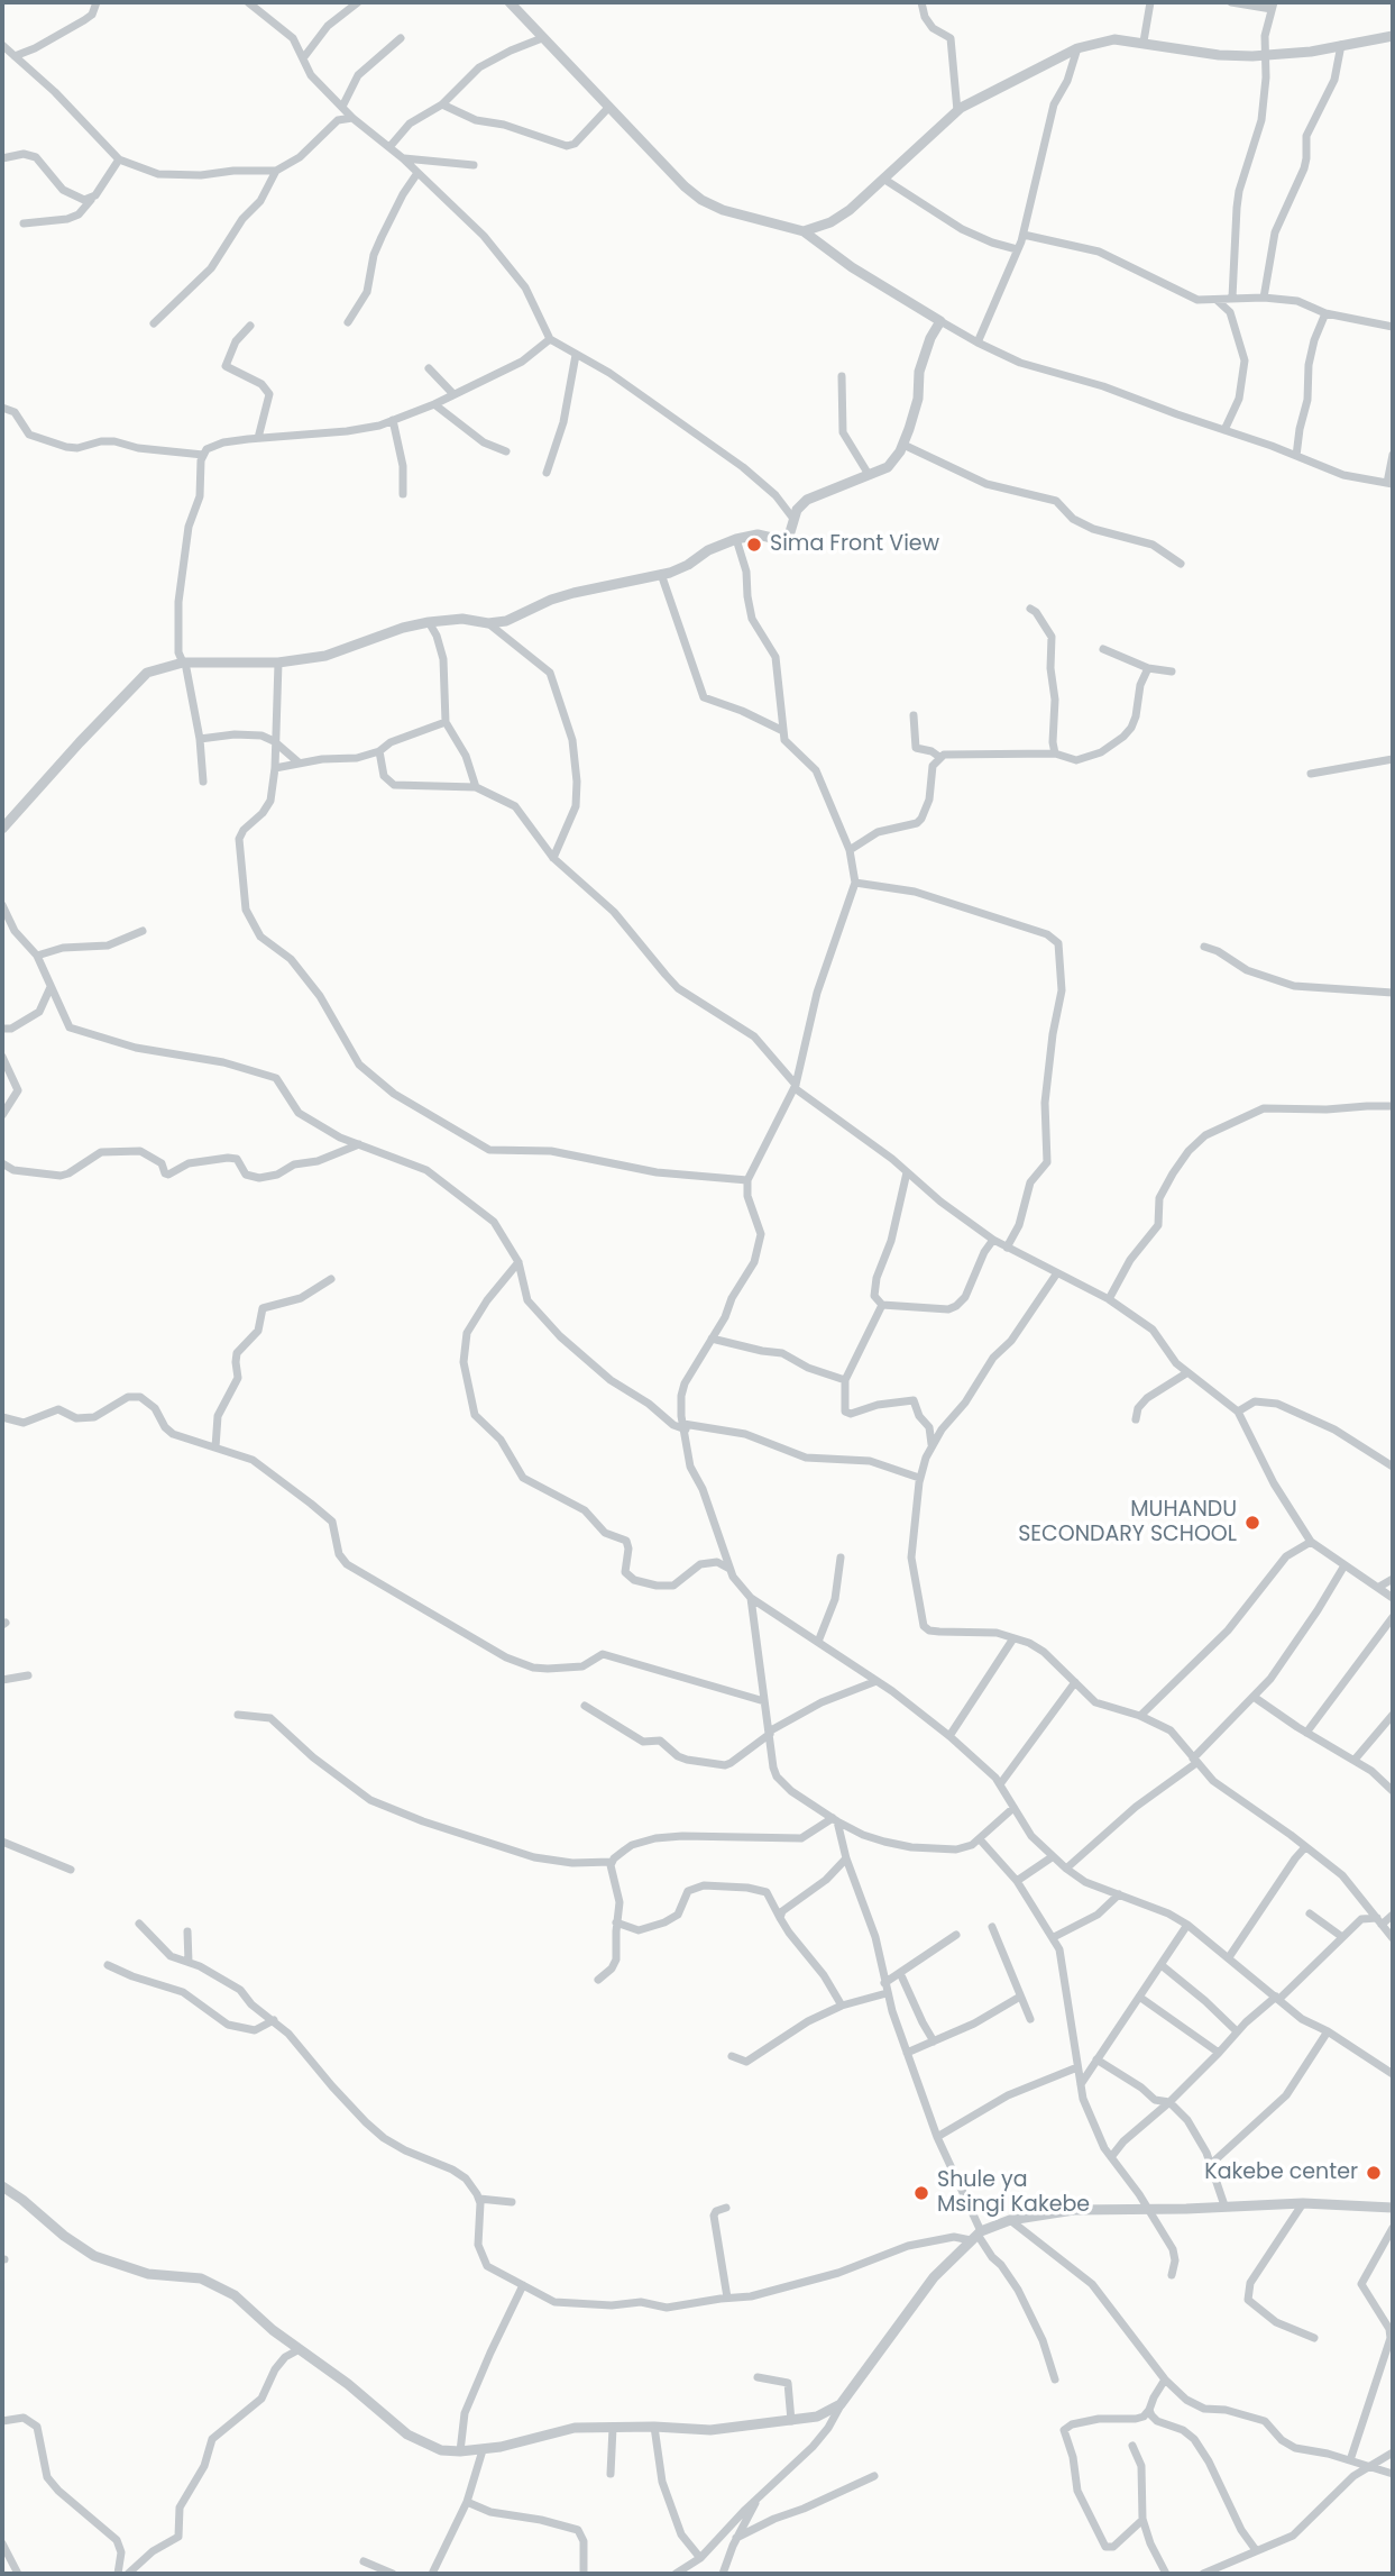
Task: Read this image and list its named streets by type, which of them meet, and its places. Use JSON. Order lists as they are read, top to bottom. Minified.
{"places":["Sima Front View","MUHANDU SECONDARY SCHOOL","Kakebe center","Shule ya Msingi Kakebe"]}
